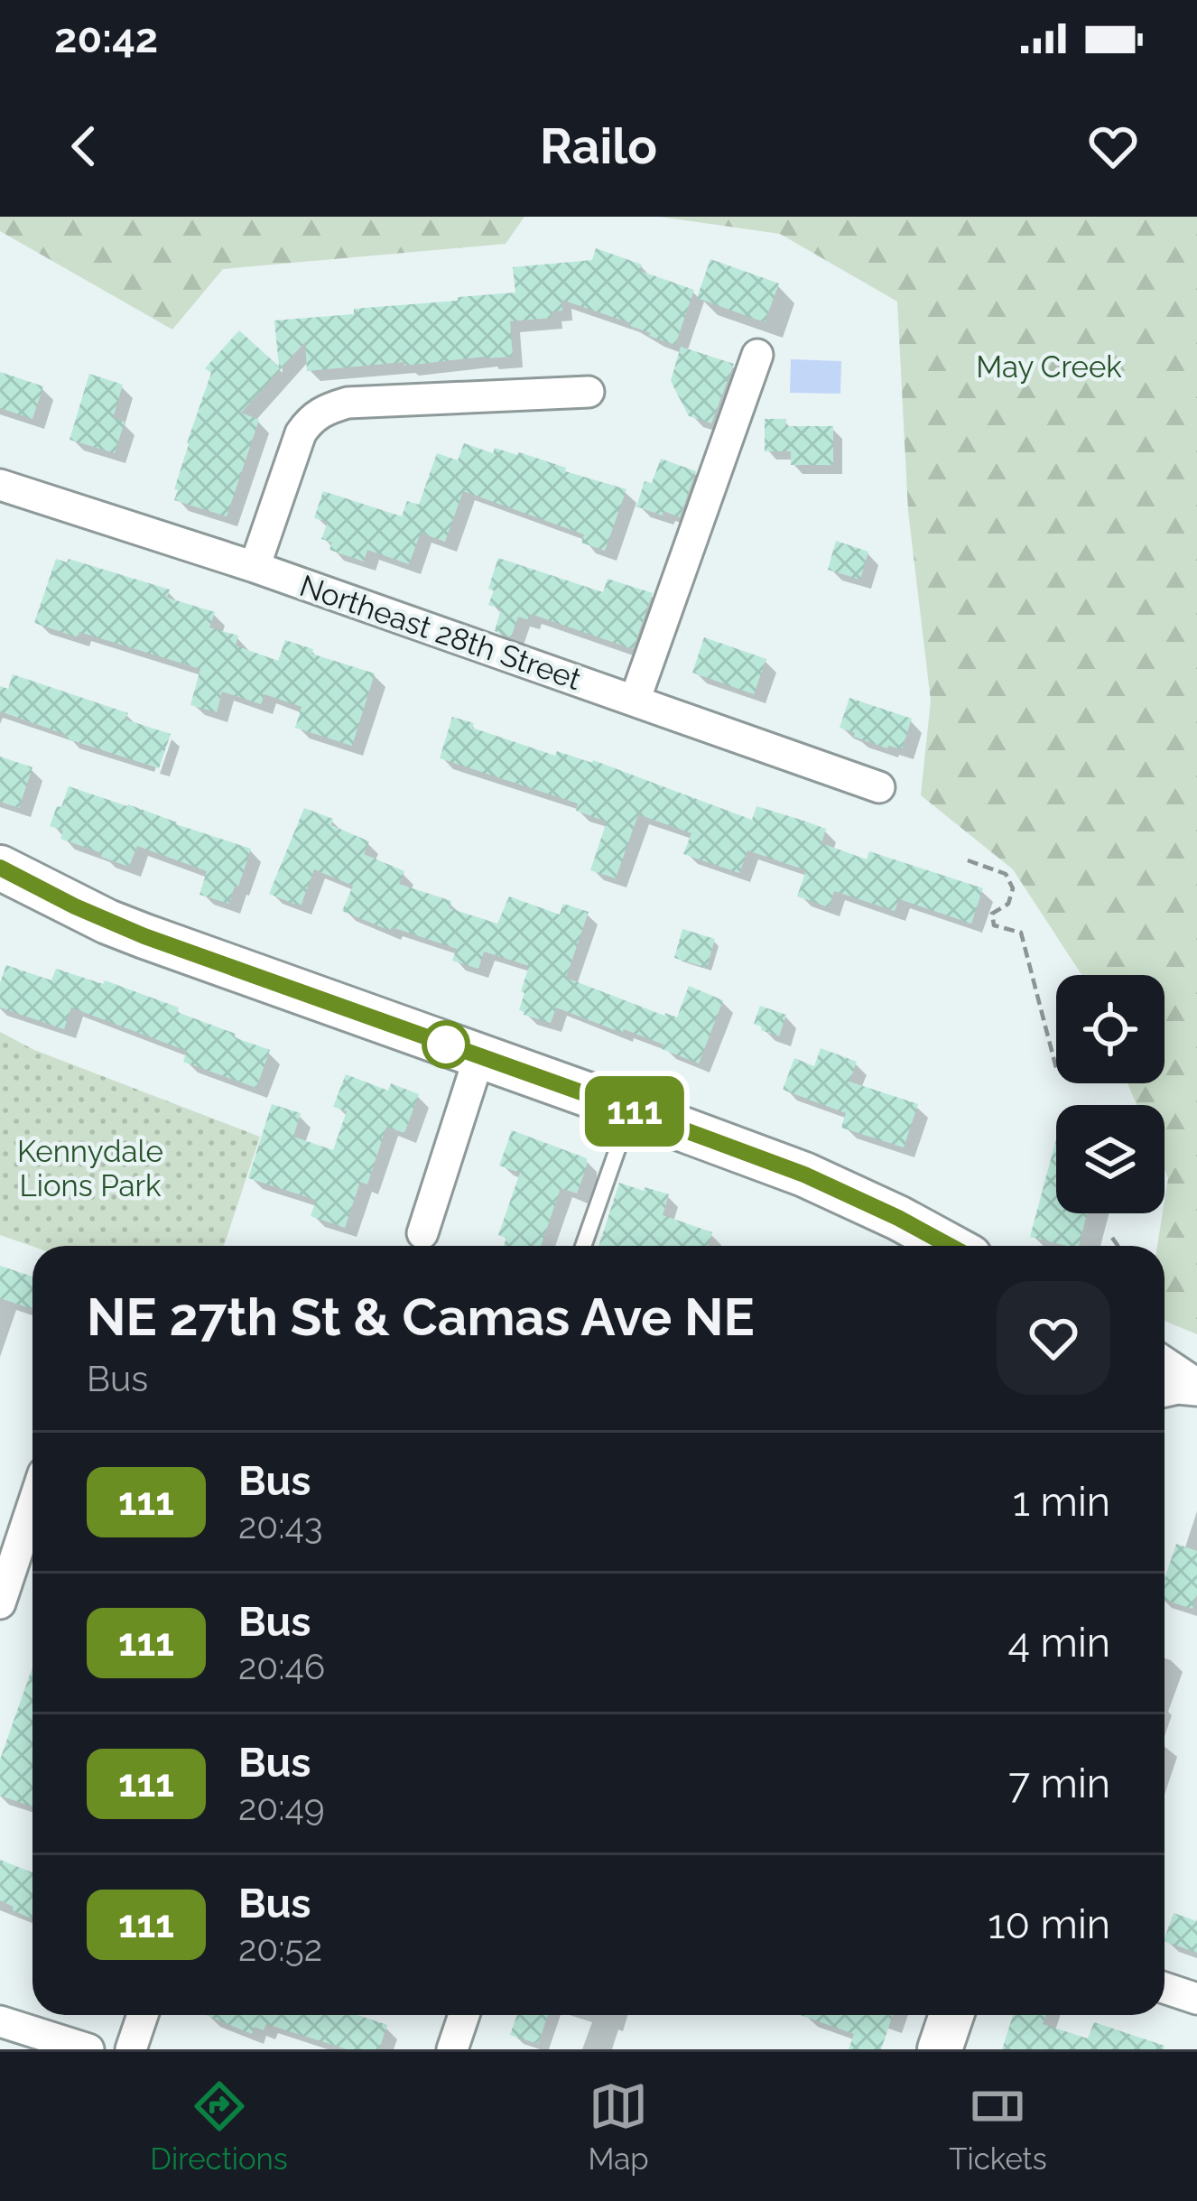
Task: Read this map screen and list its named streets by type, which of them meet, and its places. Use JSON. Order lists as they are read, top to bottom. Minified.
{"streets":{"street":["Northeast 28th Street"]},"parks":["May Creek","Kennydale Lions Park"],"lines":["bus line 111"],"page":{"status":"20:42","header":"Railo","on_map":"111","heading":["NE 27th St & Camas Ave NE","Bus"],"list":[{"mark":"111","name":"Bus","note":"20:43","value":"1 min"},{"mark":"111","name":"Bus","note":"20:46","value":"4 min"},{"mark":"111","name":"Bus","note":"20:49","value":"7 min"},{"mark":"111","name":"Bus","note":"20:52","value":"10 min"}],"tabs":["Directions","Map","Tickets"]}}
